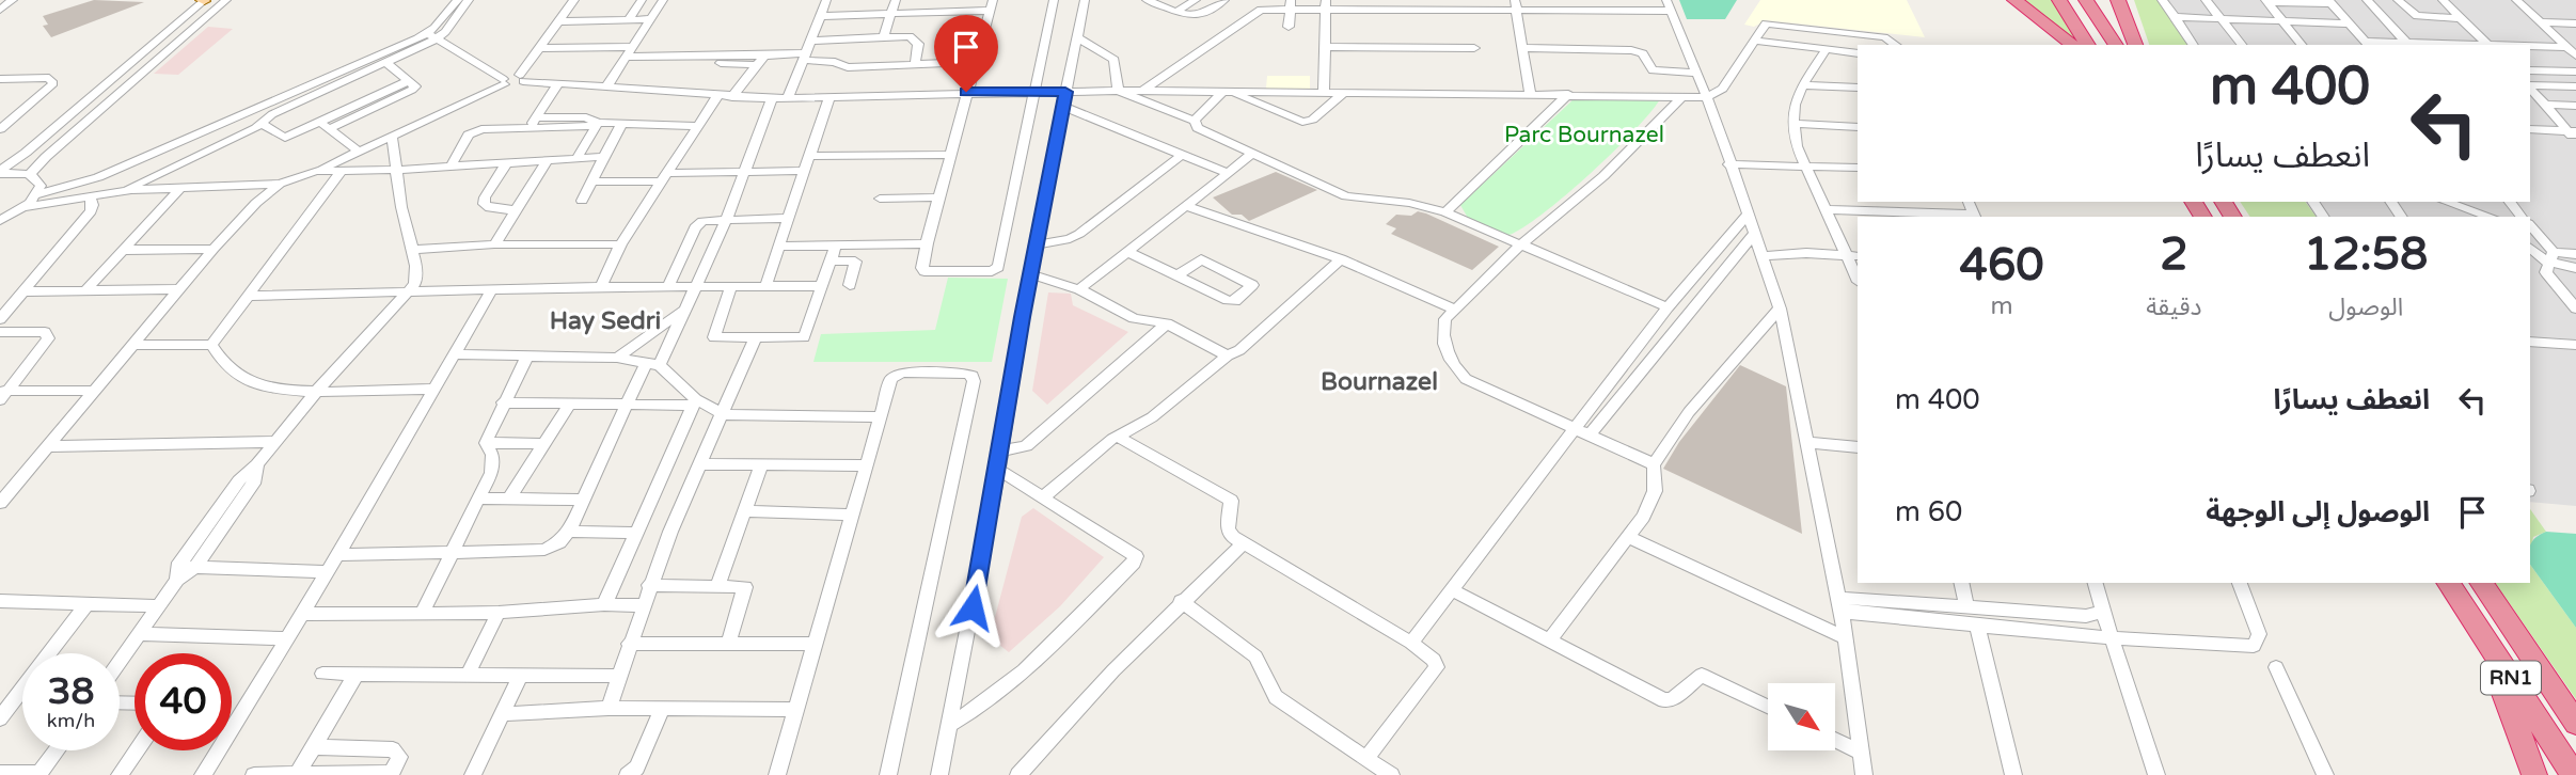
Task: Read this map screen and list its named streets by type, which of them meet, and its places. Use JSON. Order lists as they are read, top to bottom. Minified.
{"streets":{"highway":["RN1"]},"districts":["Hay Sedri","Bournazel"],"parks":["Parc Bournazel"],"north":"bottom right","page":{"turn":["400 m","انعطف يسارًا"],"eta":["12:58","الوصول","2","دقيقة","460","m"],"list":[{"name":"انعطف يسارًا","value":"400 m"},{"name":"الوصول إلى الوجهة","value":"60 m"}],"speed":"38 km/h","limit":"40"}}
